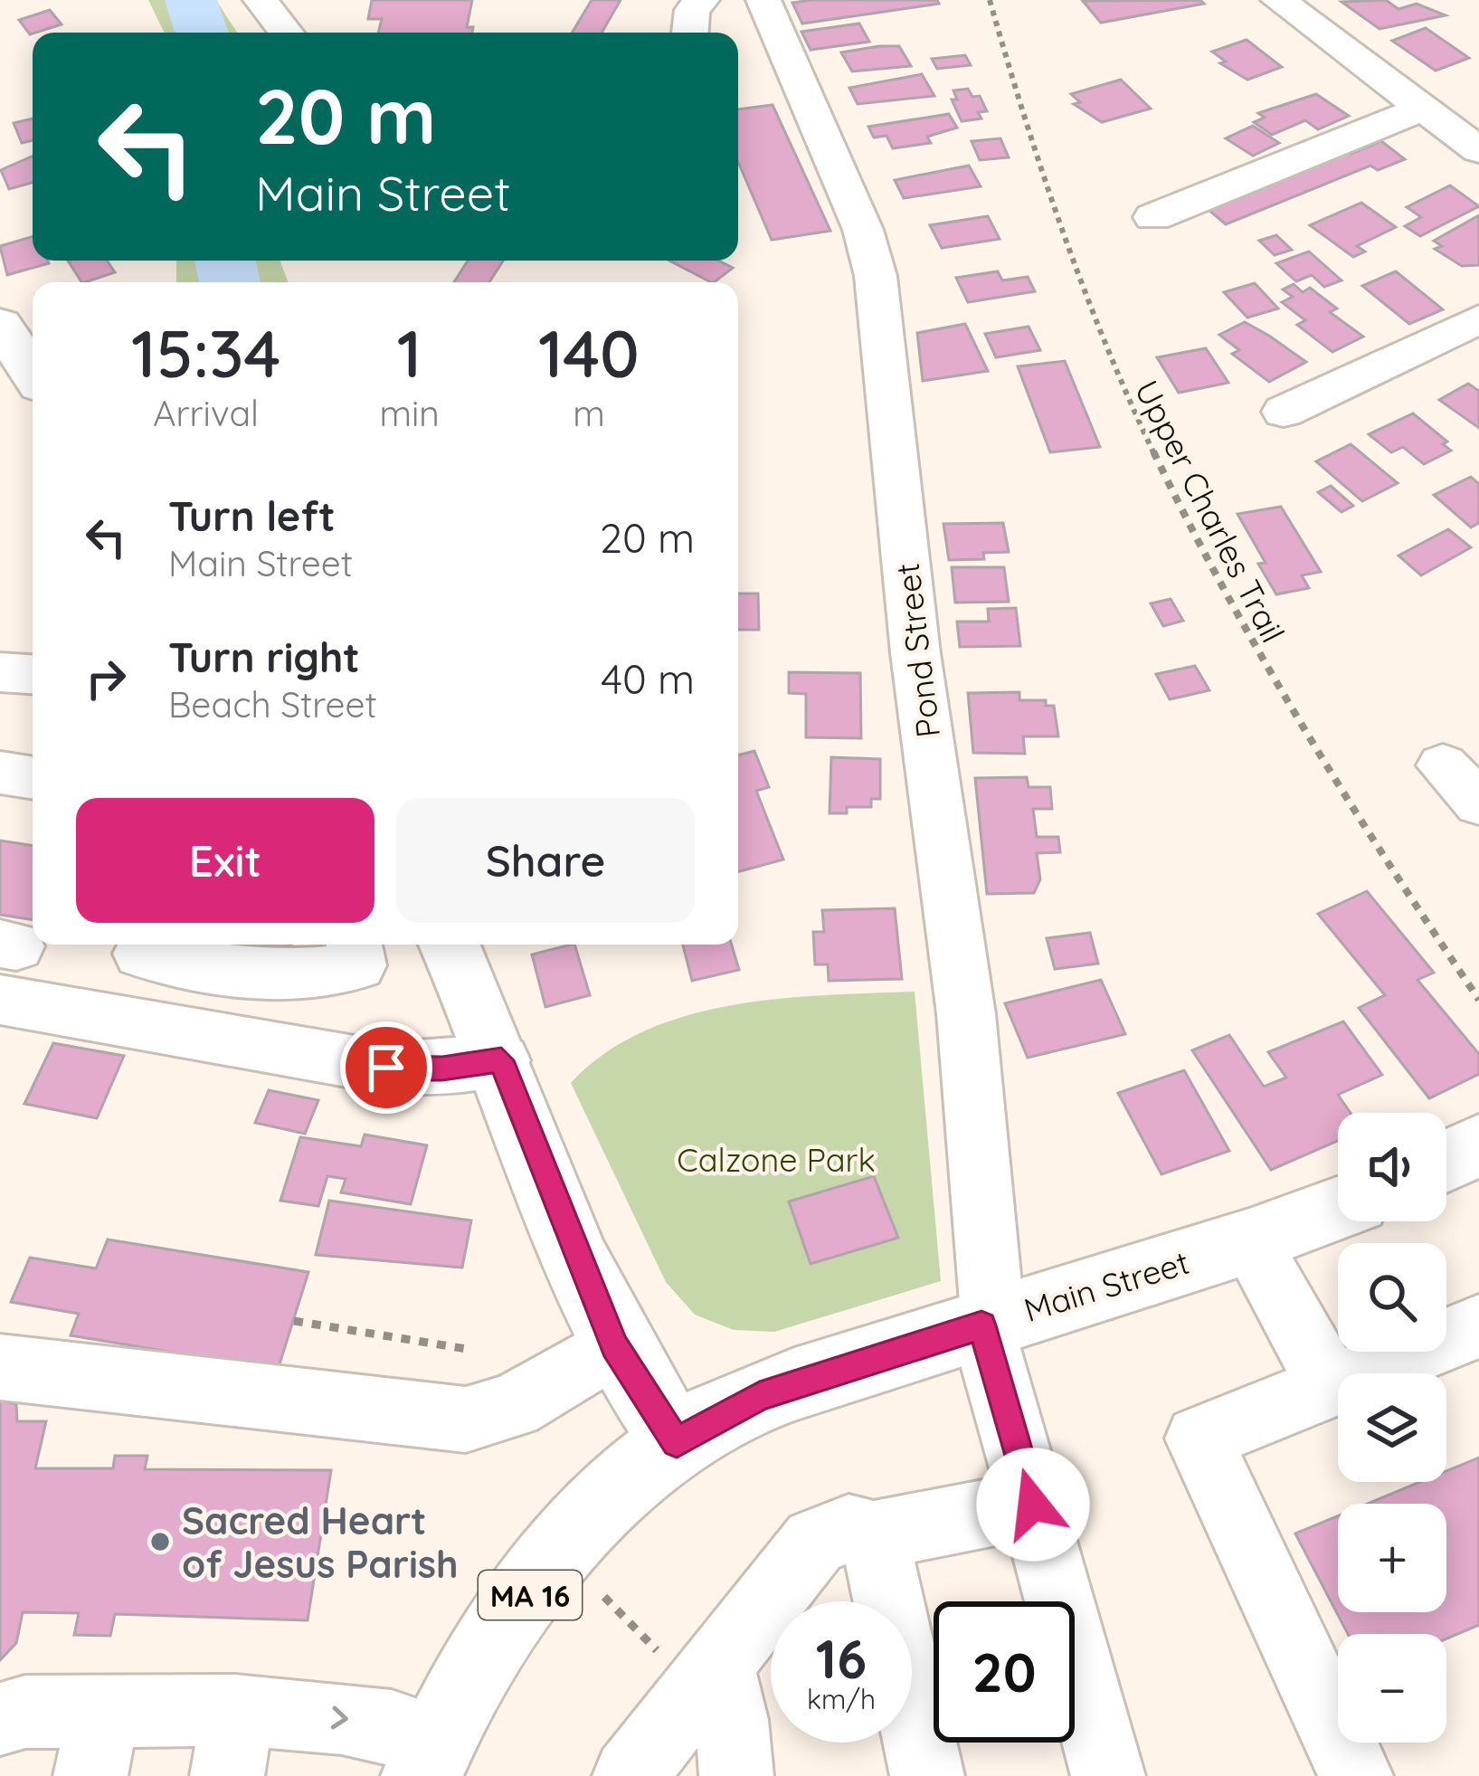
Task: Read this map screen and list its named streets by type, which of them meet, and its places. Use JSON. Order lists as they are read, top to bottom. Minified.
{"streets":{"main road":["Main Street","MA 16"],"street":["Pond Street"],"path":["Upper Charles Trail"]},"crossings":[["Pond Street","Main Street"],["Main Street","MA 16"]],"parks":["Calzone Park"],"places":["Sacred Heart of Jesus Parish"],"page":{"turn":["20 m","Main Street"],"eta":["15:34","Arrival","1","min","140","m"],"list":[{"name":"Turn left","note":"Main Street","value":"20 m"},{"name":"Turn right","note":"Beach Street","value":"40 m"}],"buttons":["Exit","Share"],"map_buttons":["+","−"],"speed":"16 km/h","limit":"20"}}
